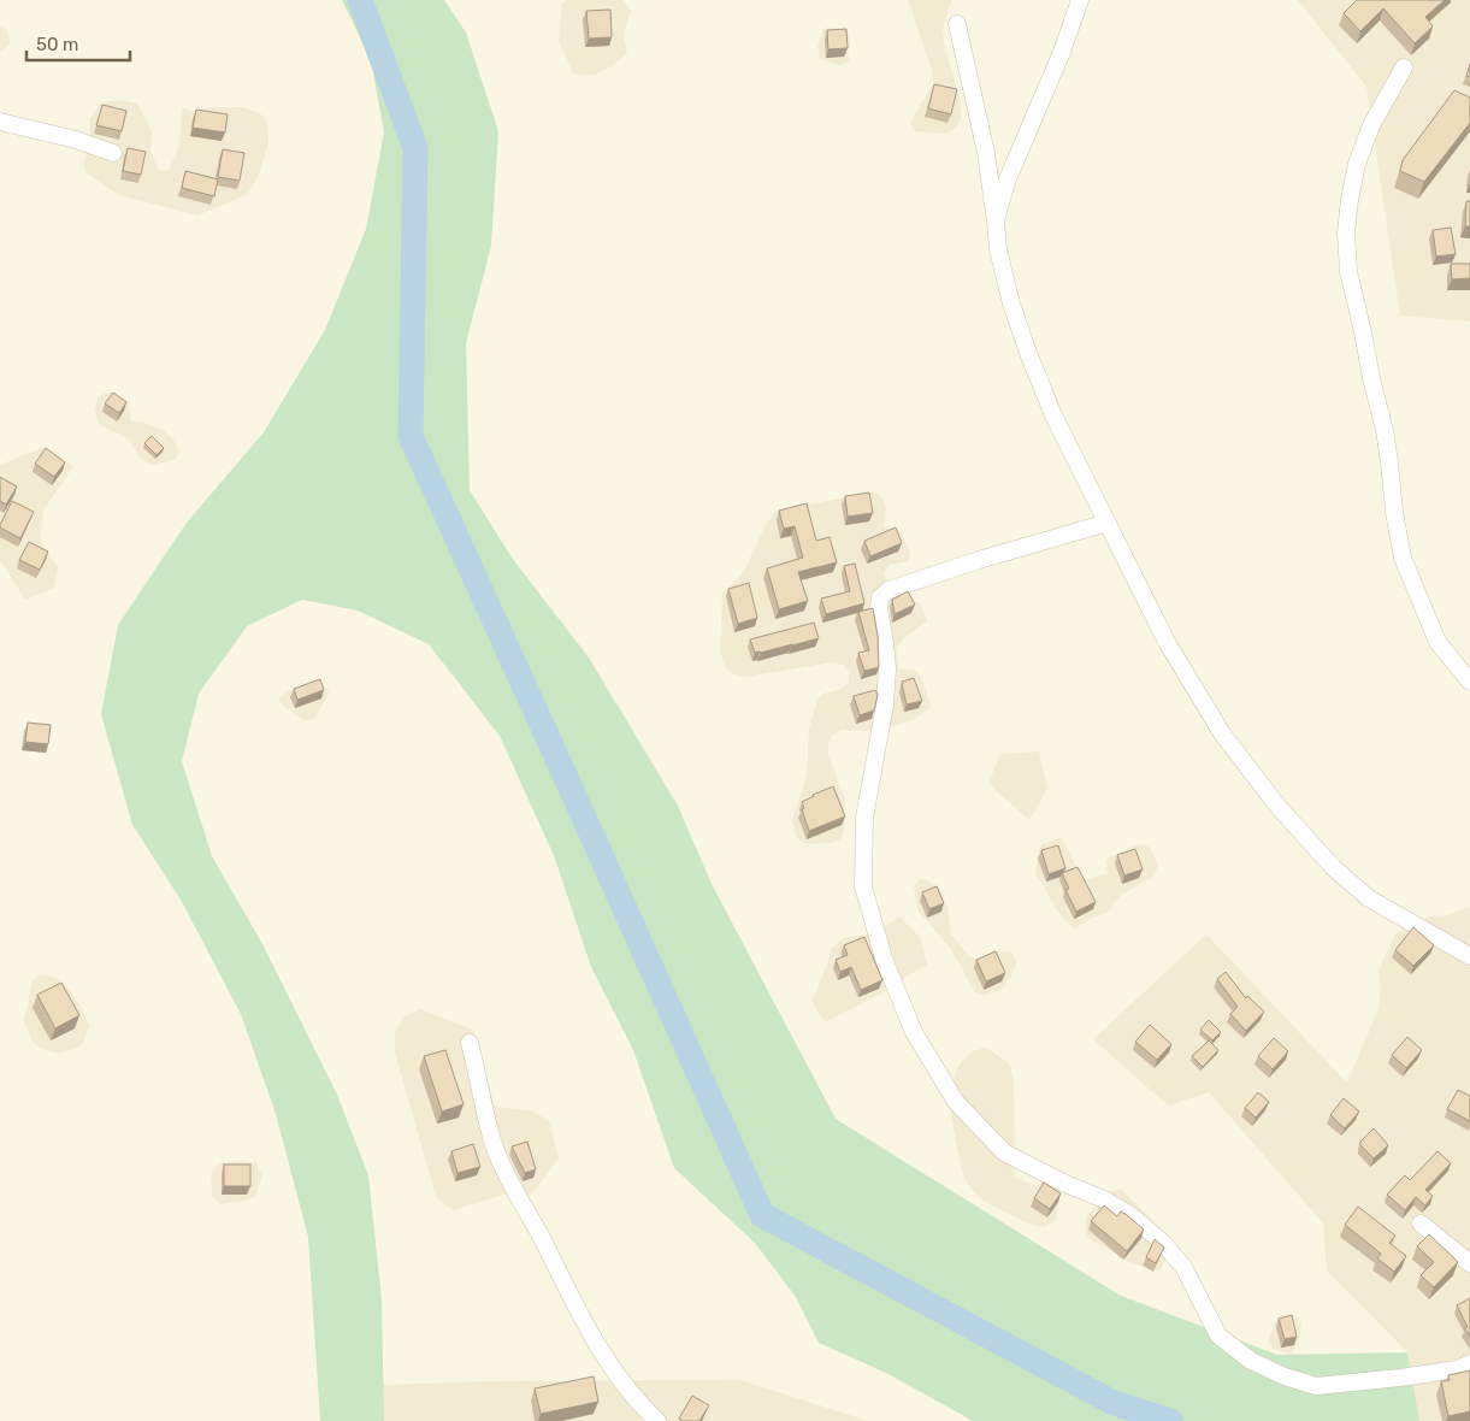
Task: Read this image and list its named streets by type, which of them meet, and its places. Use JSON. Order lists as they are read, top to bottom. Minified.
{"scale_bar":"50 m"}
